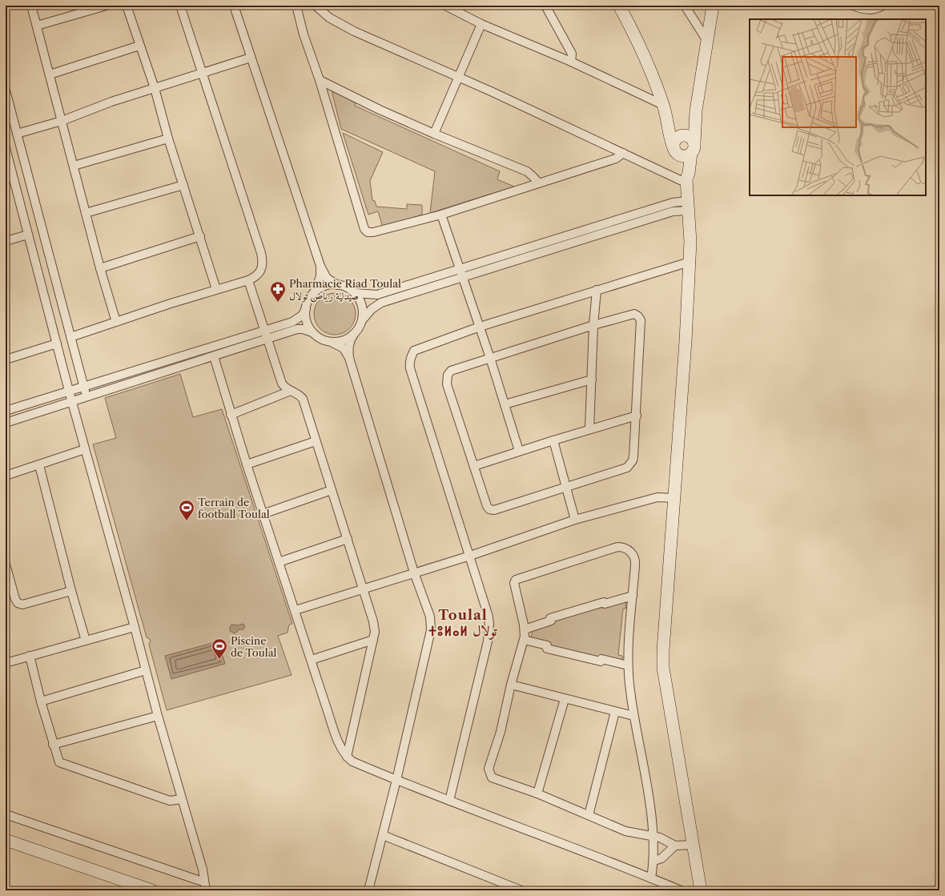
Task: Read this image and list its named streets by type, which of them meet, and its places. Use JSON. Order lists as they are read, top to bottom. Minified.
{"districts":["Toulal ⵜⵓⵍⴰⵍ تولال"],"places":{"pharmacy":["Pharmacie Riad Toulal صيدلية رياض تولال"],"sports":["Terrain de football Toulal","Piscine de Toulal"]}}
